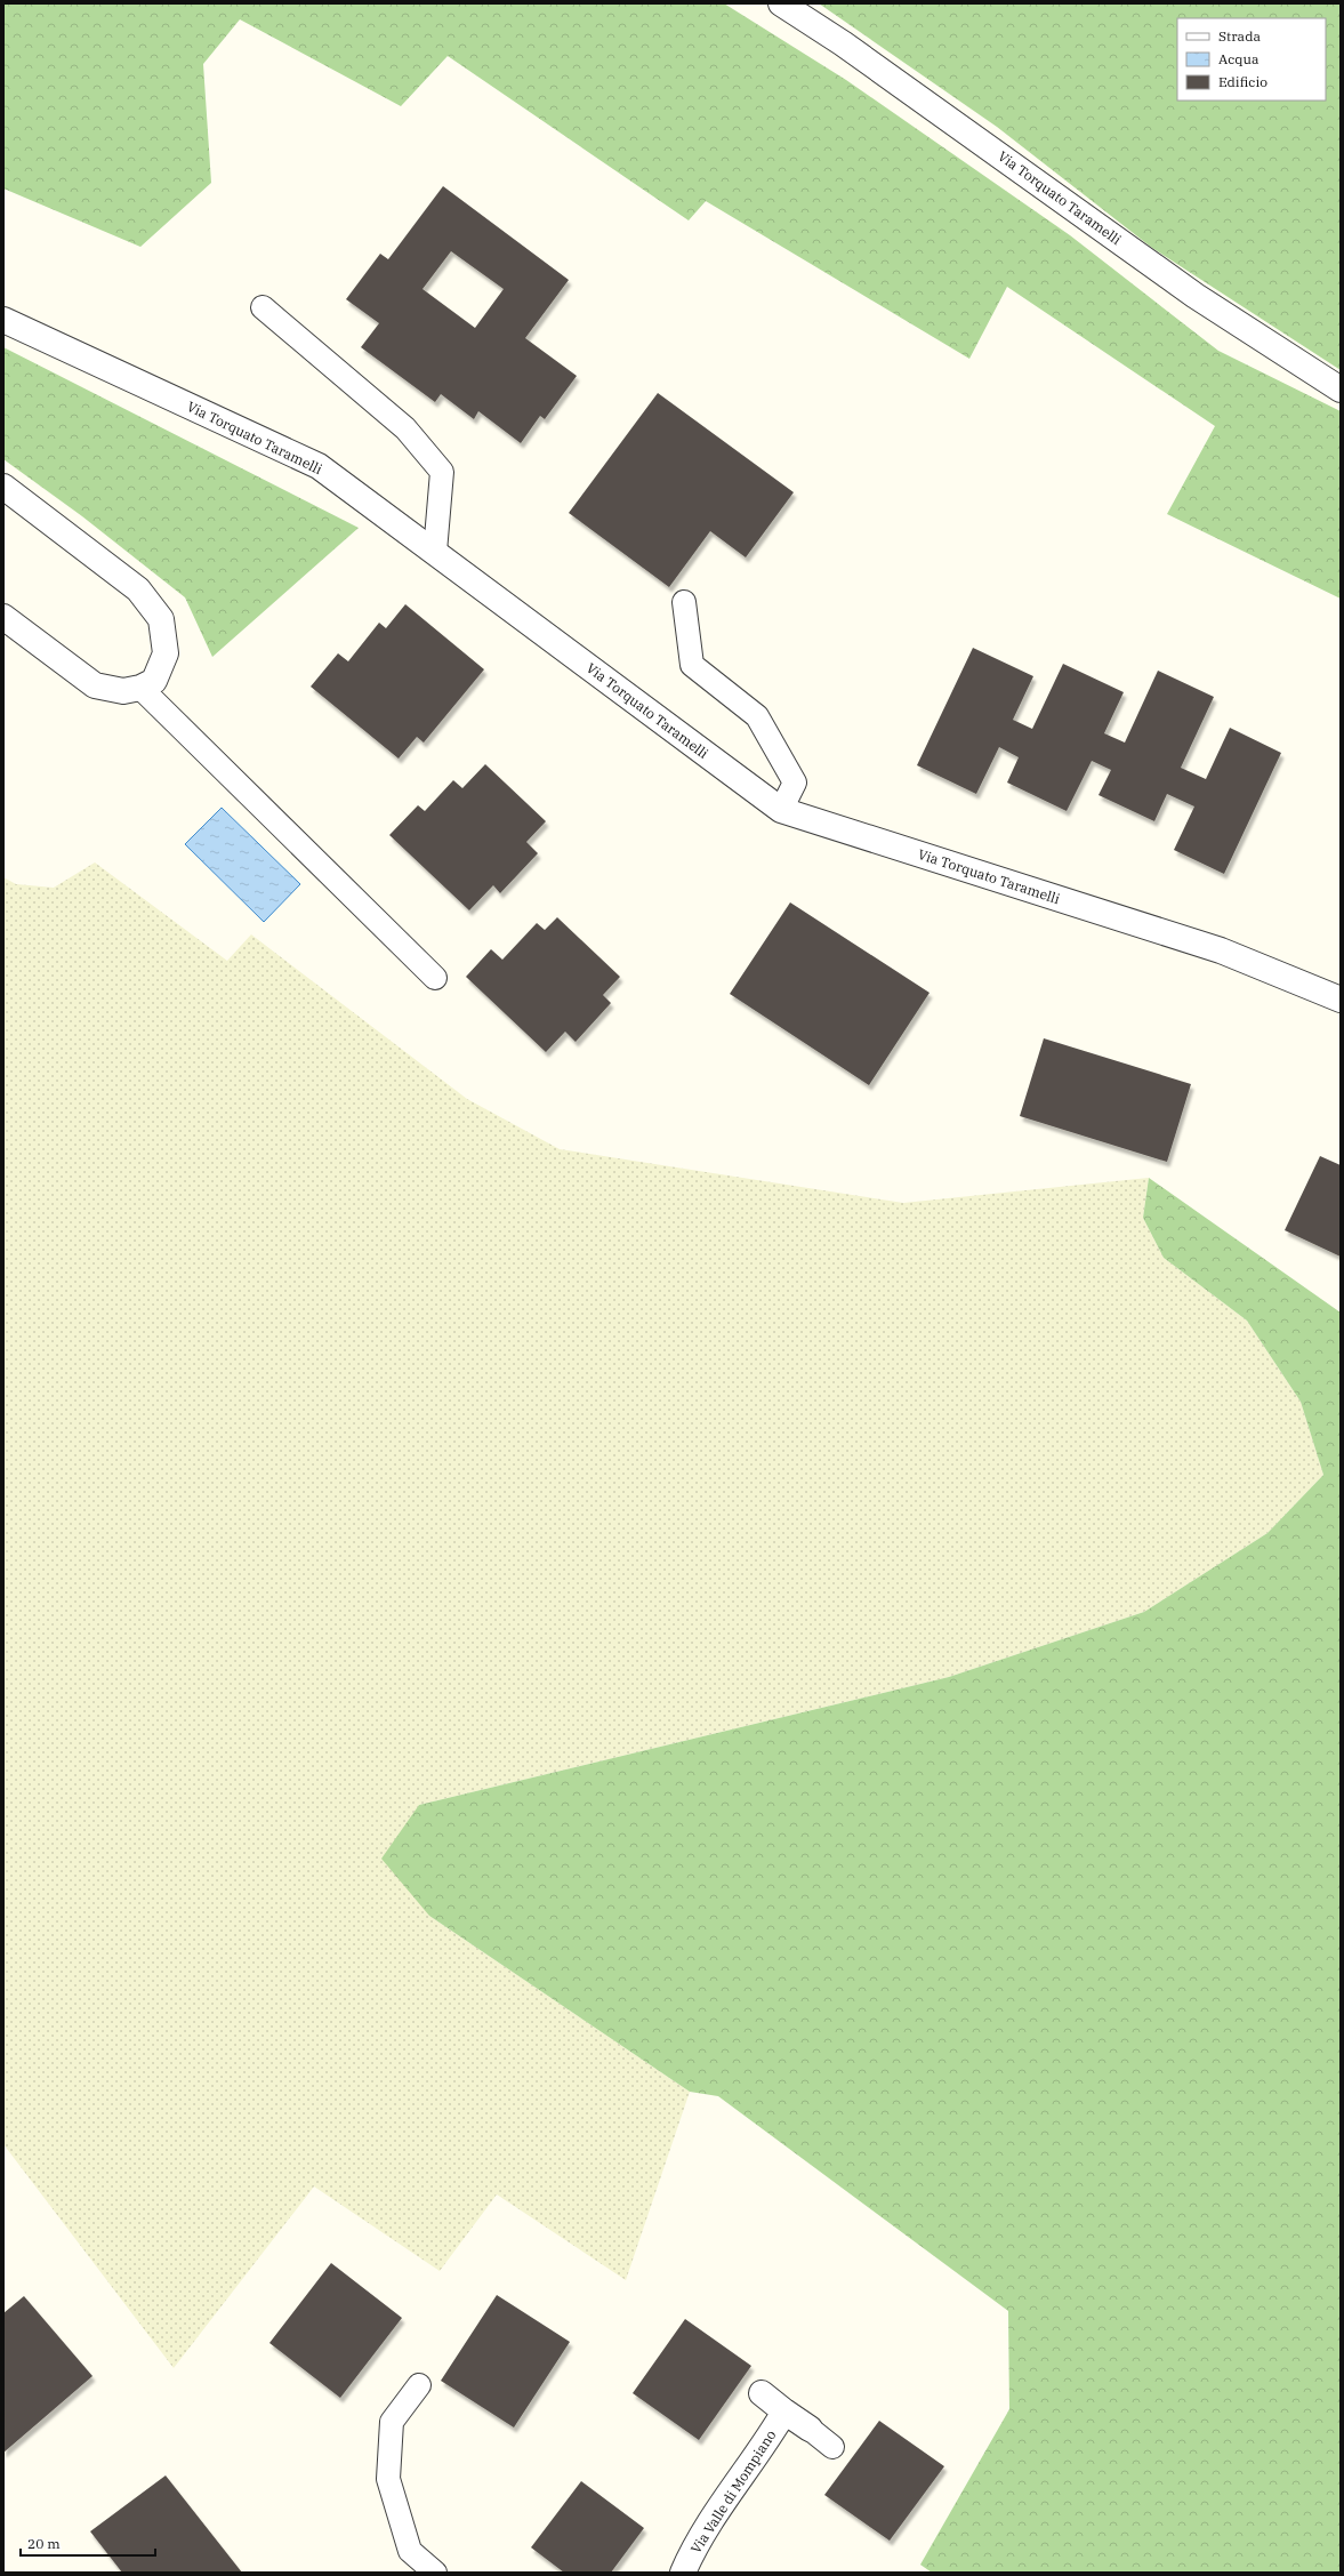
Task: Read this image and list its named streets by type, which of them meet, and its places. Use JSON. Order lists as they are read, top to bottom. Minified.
{"streets":{"street":["Via Torquato Taramelli","Via Valle di Mompiano"]},"legend":["Strada","Acqua","Edificio"],"scale_bar":"20 m"}
